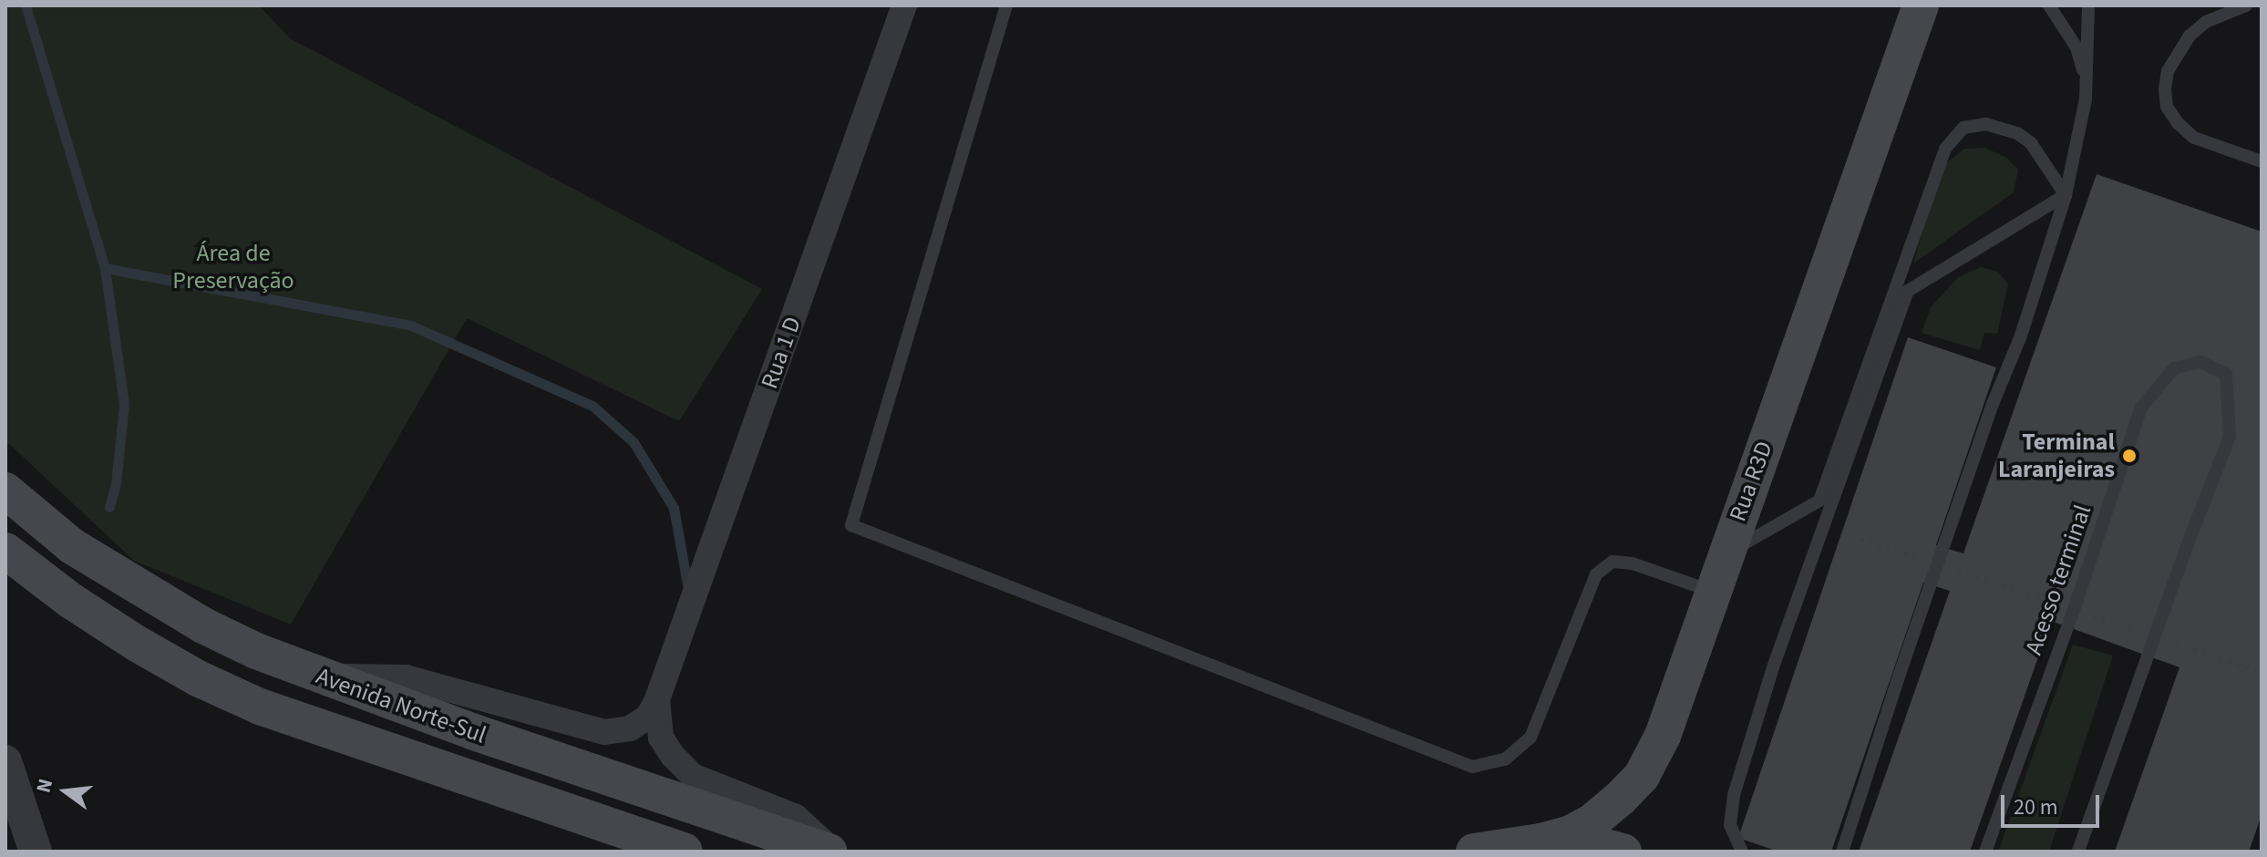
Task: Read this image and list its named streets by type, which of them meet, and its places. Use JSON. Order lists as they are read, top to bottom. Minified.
{"streets":{"main road":["Rua R3D","Avenida Norte-Sul"],"street":["Rua 1 D"],"lane":["Acesso terminal"]},"crossings":[["Rua 1 D","Avenida Norte-Sul"]],"parks":["Área de Preservação"],"places":["Terminal Laranjeiras"],"scale_bar":"20 m","north":"left"}
